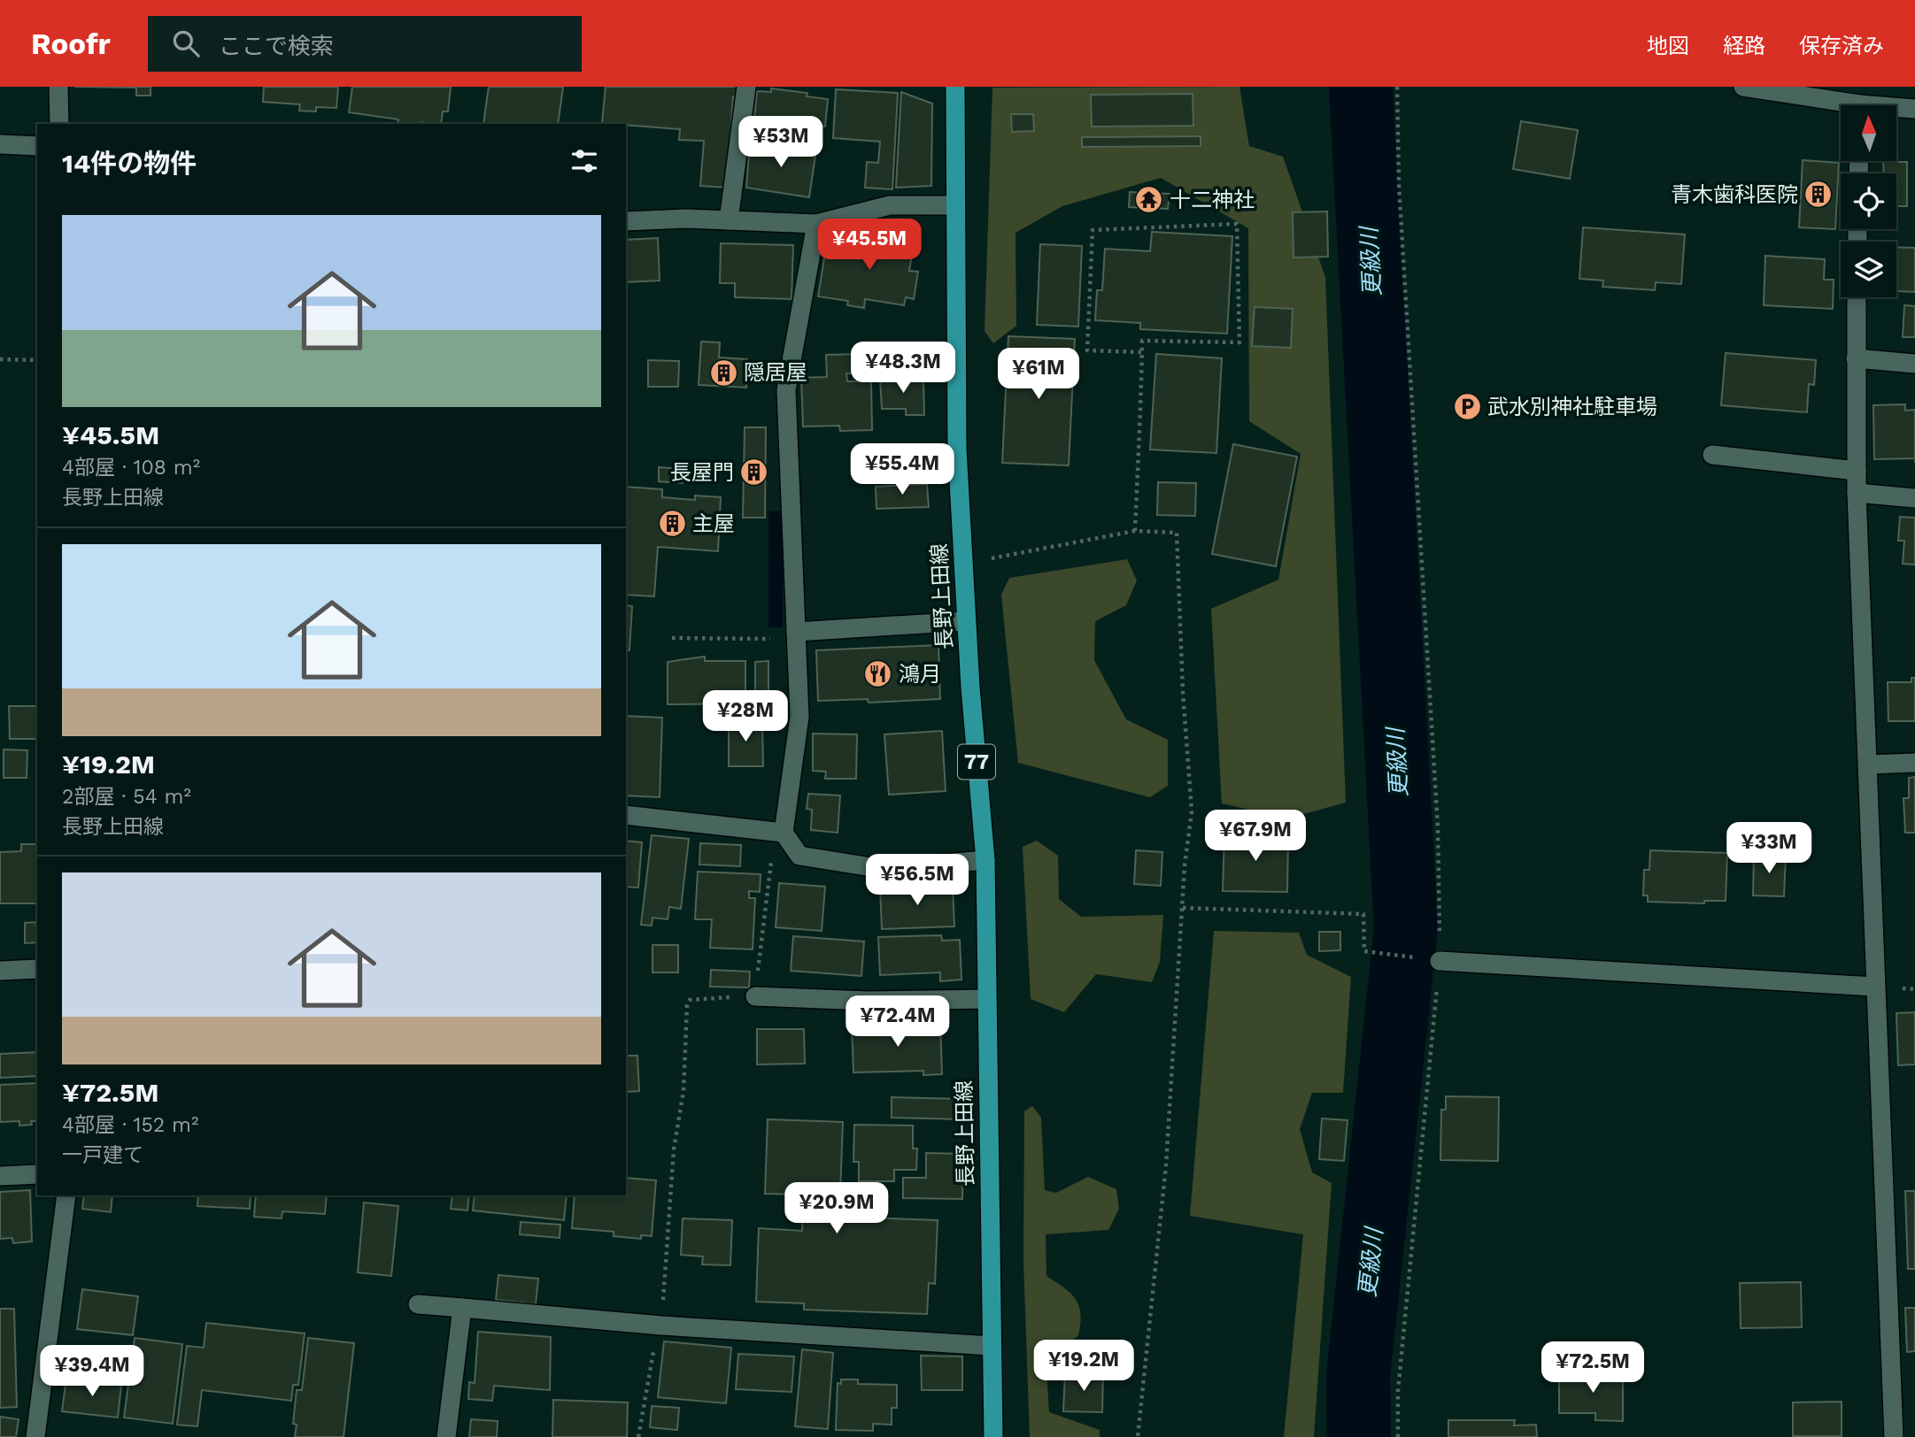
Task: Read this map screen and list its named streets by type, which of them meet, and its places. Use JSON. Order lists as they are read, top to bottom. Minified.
{"streets":{"main road":["長野上田線","77"]},"water":["更級川"],"places":{"building":["青木歯科医院","隠居屋","長屋門","主屋"],"temple":["十二神社"],"parking":["武水別神社駐車場"],"restaurant":["鴻月"]},"north":"top","page":{"header":"Roofr","search":"ここで検索","nav":["地図","経路","保存済み"],"price":["¥53M","¥45.5M","¥48.3M","¥61M","¥55.4M","¥28M","¥67.9M","¥33M","¥56.5M","¥72.4M","¥20.9M","¥19.2M","¥72.5M","¥39.4M"],"heading":"14件の物件","list":[{"name":"¥45.5M","note":"4部屋 · 108 m² · 長野上田線"},{"name":"¥19.2M","note":"2部屋 · 54 m² · 長野上田線"},{"name":"¥72.5M","note":"4部屋 · 152 m² · 一戸建て"}]}}
